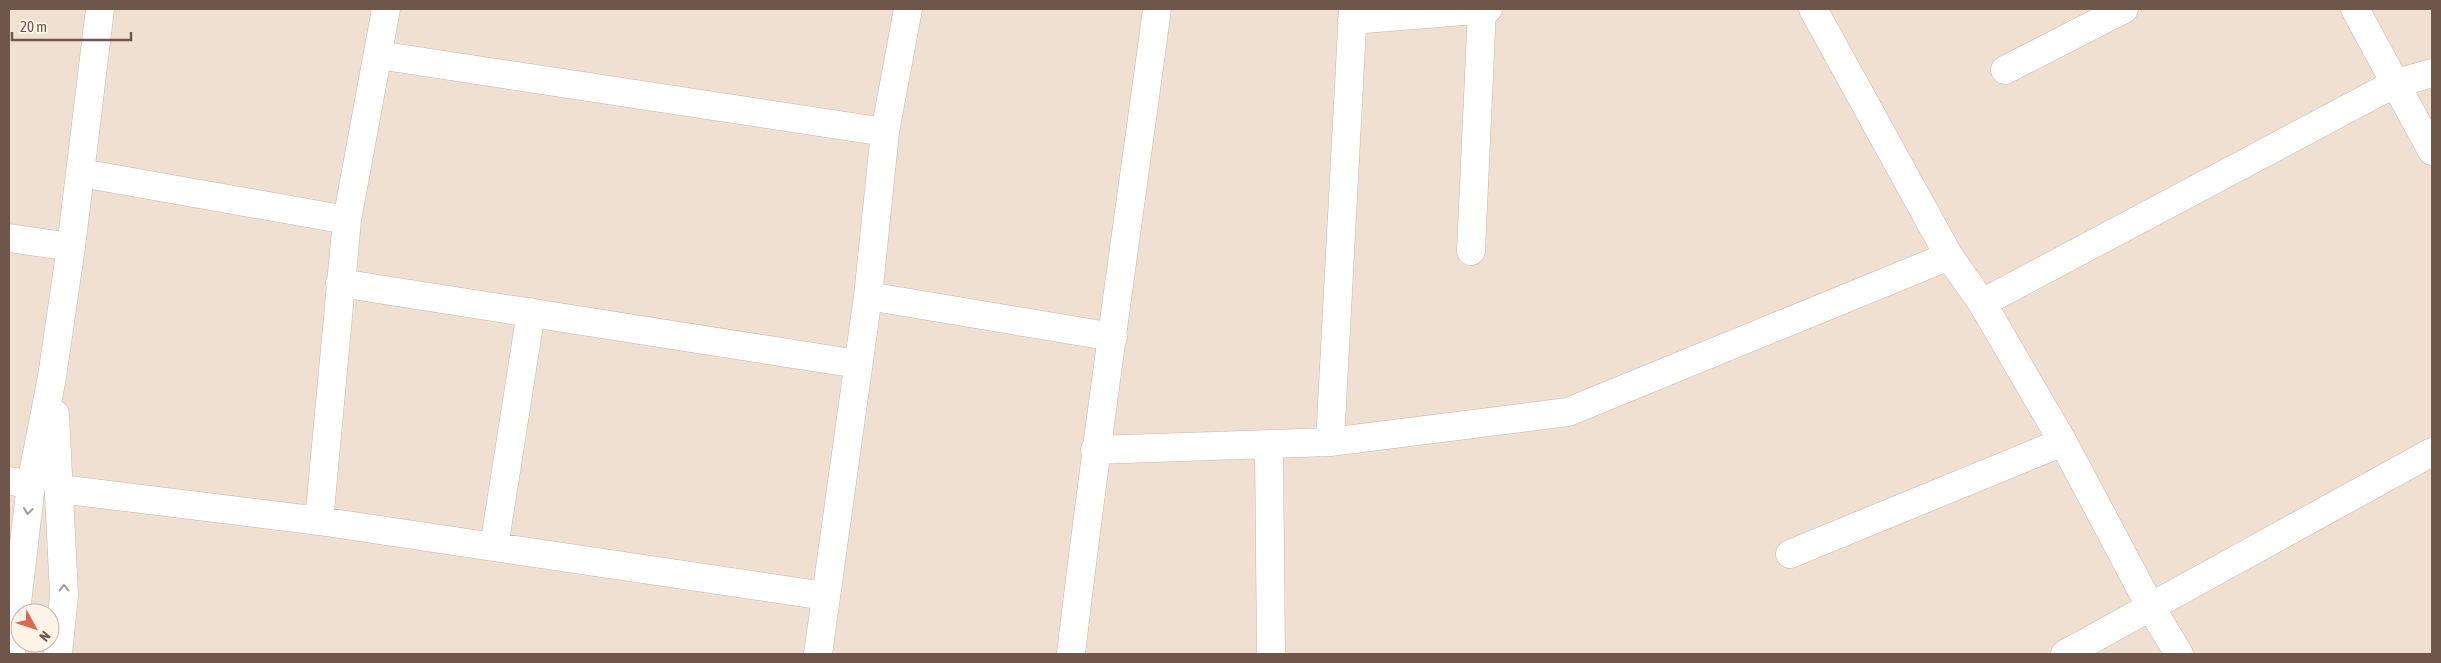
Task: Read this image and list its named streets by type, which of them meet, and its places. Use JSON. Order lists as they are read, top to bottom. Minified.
{"scale_bar":"20 m","north":"bottom right"}
